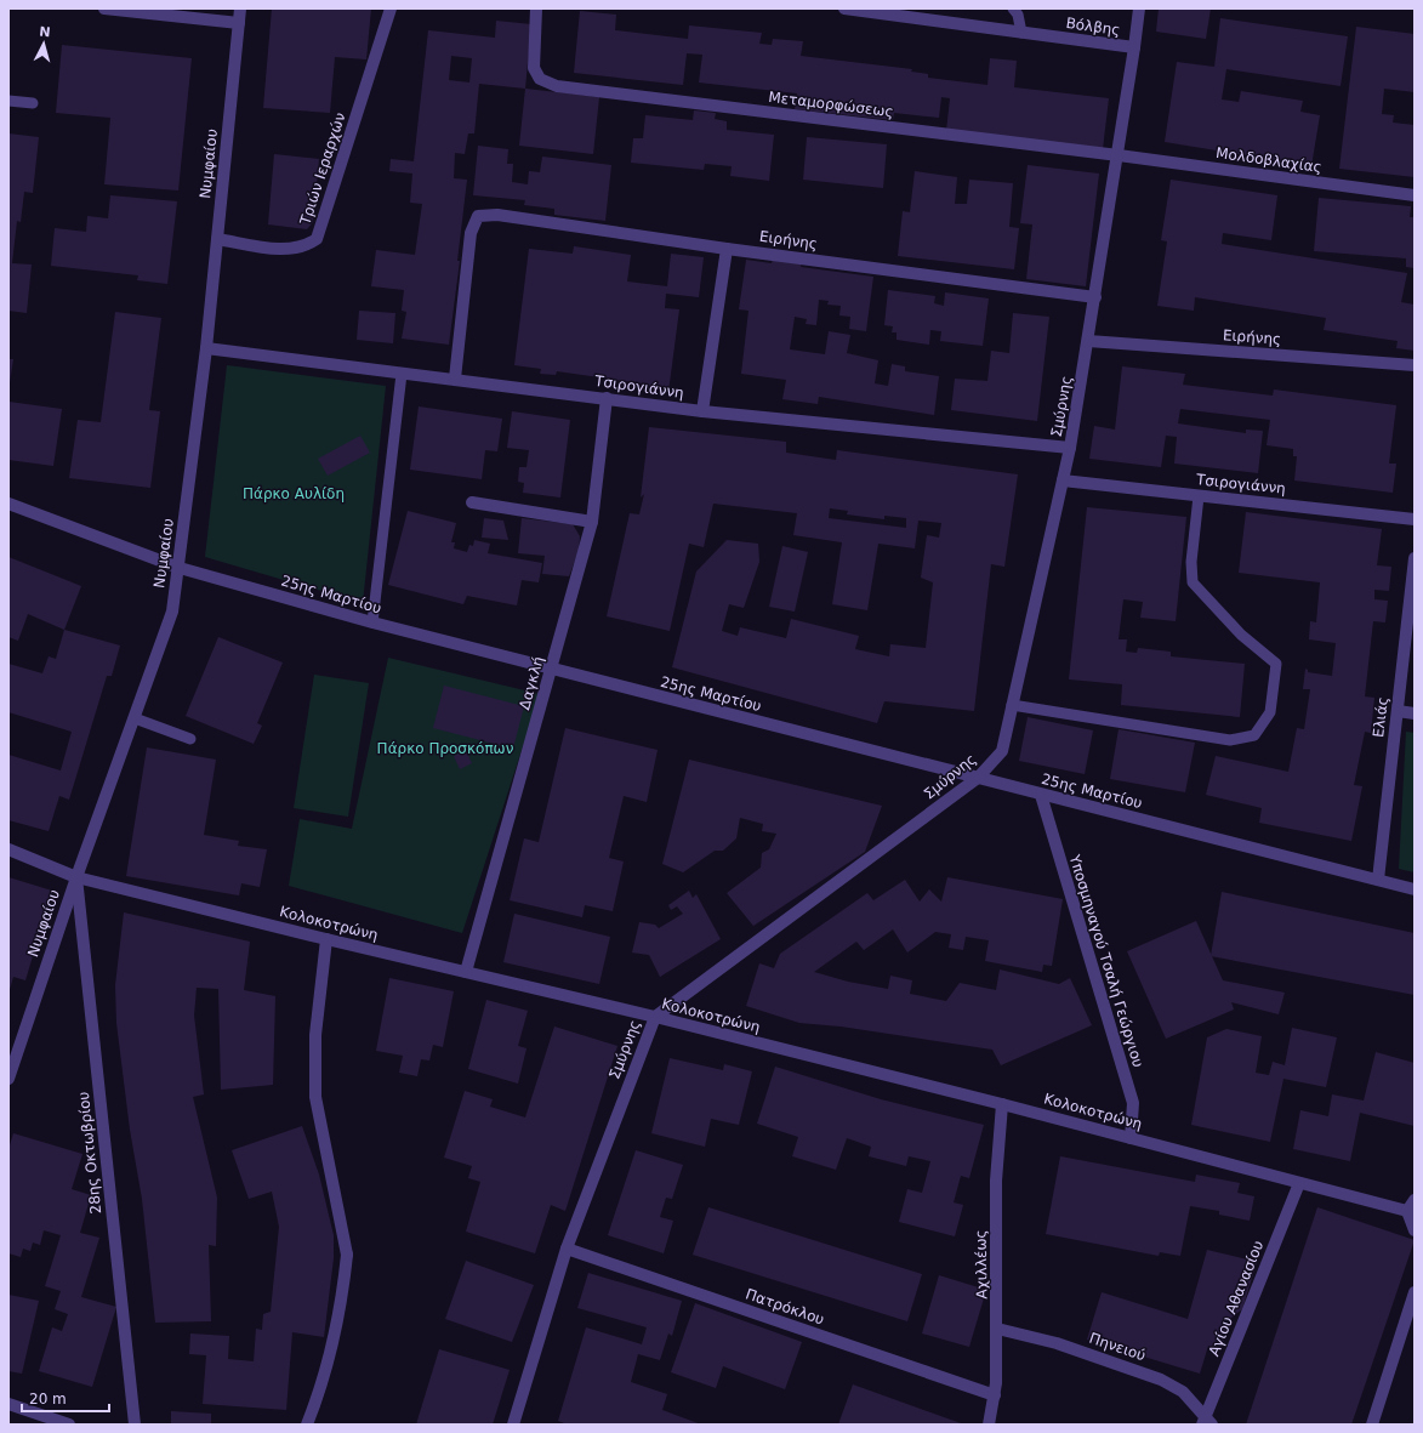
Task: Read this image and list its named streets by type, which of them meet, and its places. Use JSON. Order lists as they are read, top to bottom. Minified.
{"streets":{"street":["Βόλβης","Μεταμορφώσεως","Μολδοβλαχίας","Νυμφαίου","Τριών Ιεραρχών","Ειρήνης","Τσιρογιάννη","Σμύρνης","25ης Μαρτίου","Δαγκλή","Ελιάς","Κολοκοτρώνη","Υποσμηναγού Τσαλή Γεώργιου","28ης Οκτωβρίου","Αχιλλέως","Αγίου Αθανασίου","Πατρόκλου","Πηνειού"]},"crossings":[["Βόλβης","Σμύρνης"],["Μεταμορφώσεως","Μολδοβλαχίας"],["Μεταμορφώσεως","Σμύρνης"],["Μολδοβλαχίας","Σμύρνης"],["Νυμφαίου","Τριών Ιεραρχών"],["Νυμφαίου","Τσιρογιάννη"],["Νυμφαίου","25ης Μαρτίου"],["Νυμφαίου","Κολοκοτρώνη"],["Νυμφαίου","28ης Οκτωβρίου"],["Ειρήνης","Τσιρογιάννη"],["Ειρήνης","Σμύρνης"],["Τσιρογιάννη","Σμύρνης"],["Τσιρογιάννη","Δαγκλή"],["Σμύρνης","25ης Μαρτίου"],["Σμύρνης","Κολοκοτρώνη"],["Σμύρνης","Πατρόκλου"],["25ης Μαρτίου","Δαγκλή"],["25ης Μαρτίου","Ελιάς"],["25ης Μαρτίου","Υποσμηναγού Τσαλή Γεώργιου"],["Δαγκλή","Κολοκοτρώνη"],["Κολοκοτρώνη","Υποσμηναγού Τσαλή Γεώργιου"],["Κολοκοτρώνη","28ης Οκτωβρίου"],["Κολοκοτρώνη","Αχιλλέως"],["Κολοκοτρώνη","Αγίου Αθανασίου"],["Αχιλλέως","Πατρόκλου"],["Αχιλλέως","Πηνειού"],["Αγίου Αθανασίου","Πηνειού"]],"parks":["Πάρκο Αυλίδη","Πάρκο Προσκόπων"],"scale_bar":"20 m","north":"top"}
